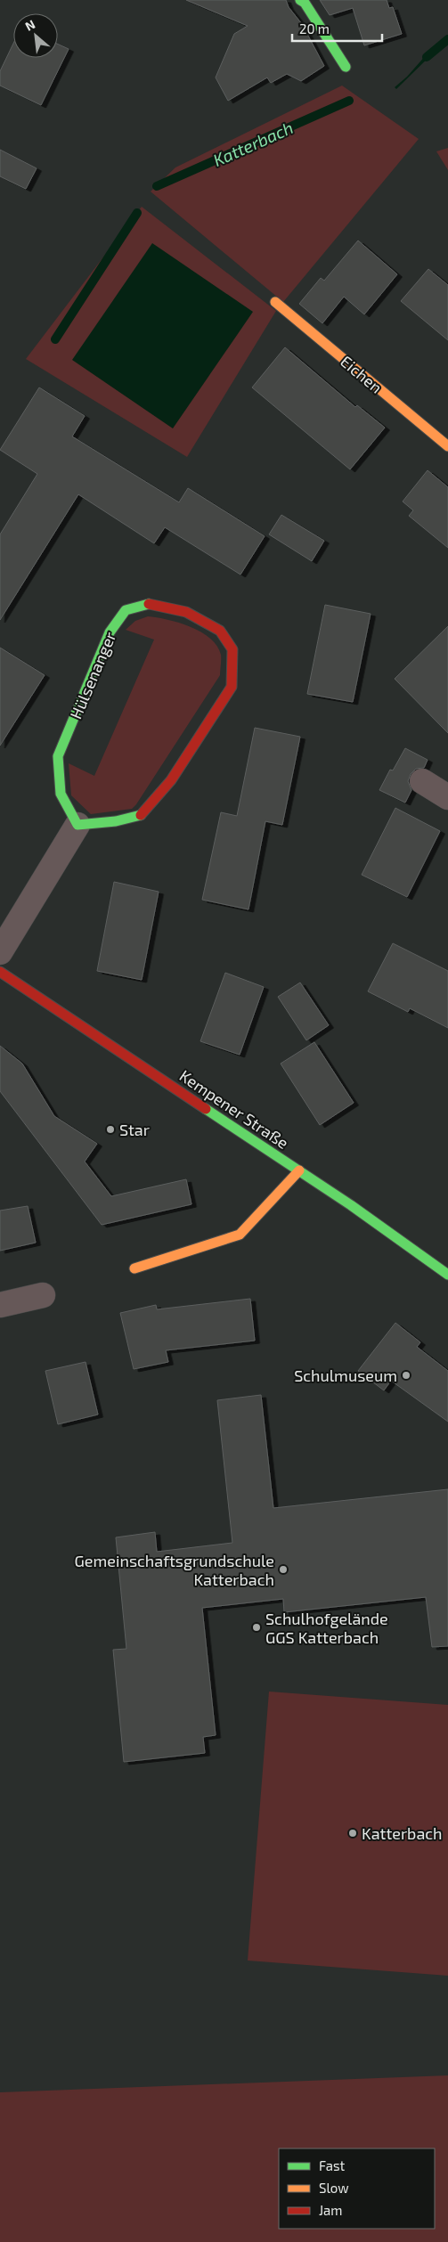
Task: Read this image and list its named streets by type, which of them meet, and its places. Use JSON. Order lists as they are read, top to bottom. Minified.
{"streets":{"street":["Eichen","Hülsenanger","Kempener Straße"]},"water":["Katterbach"],"places":["Star","Schulmuseum","Gemeinschaftsgrundschule Katterbach","Schulhofgelände GGS Katterbach","Katterbach"],"legend":["Fast","Slow","Jam"],"scale_bar":"20 m","north":"top left"}
